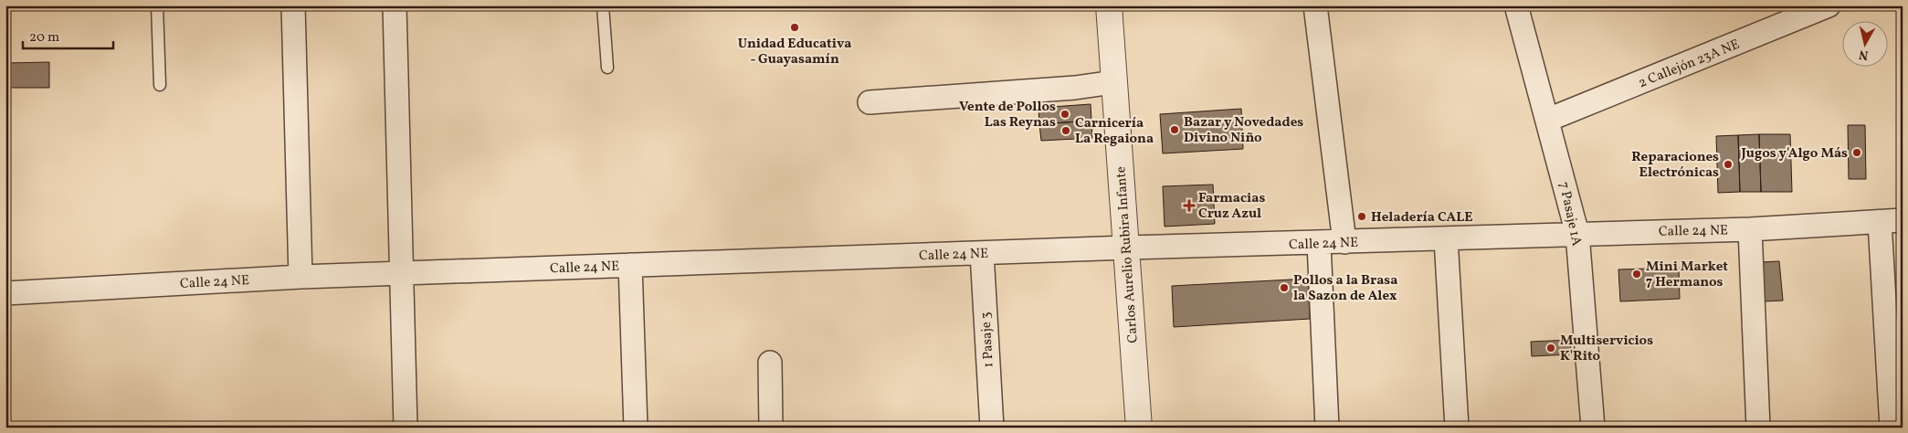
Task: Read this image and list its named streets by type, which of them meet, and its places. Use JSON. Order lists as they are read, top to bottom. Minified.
{"streets":{"street":["2 Callejón 23A NE","7 Pasaje 1A","Calle 24 NE","Carlos Aurelio Rubira Infante","1 Pasaje 3"]},"crossings":[["2 Callejón 23A NE","7 Pasaje 1A"],["7 Pasaje 1A","Calle 24 NE"],["Calle 24 NE","Carlos Aurelio Rubira Infante"],["Calle 24 NE","1 Pasaje 3"]],"places":{"other":["Unidad Educativa - Guayasamín","Vente de Pollos Las Reynas","Bazar y Novedades Divino Niño","Carnicería La Regaiona","Jugos y'Algo Más","Reparaciones Electrónicas","Heladería CALE","Mini Market 7 Hermanos","Pollos a la Brasa la Sazon de Alex","Multiservicios K'Rito"],"health":["Farmacias Cruz Azul"]},"scale_bar":"20 m","north":"bottom"}
